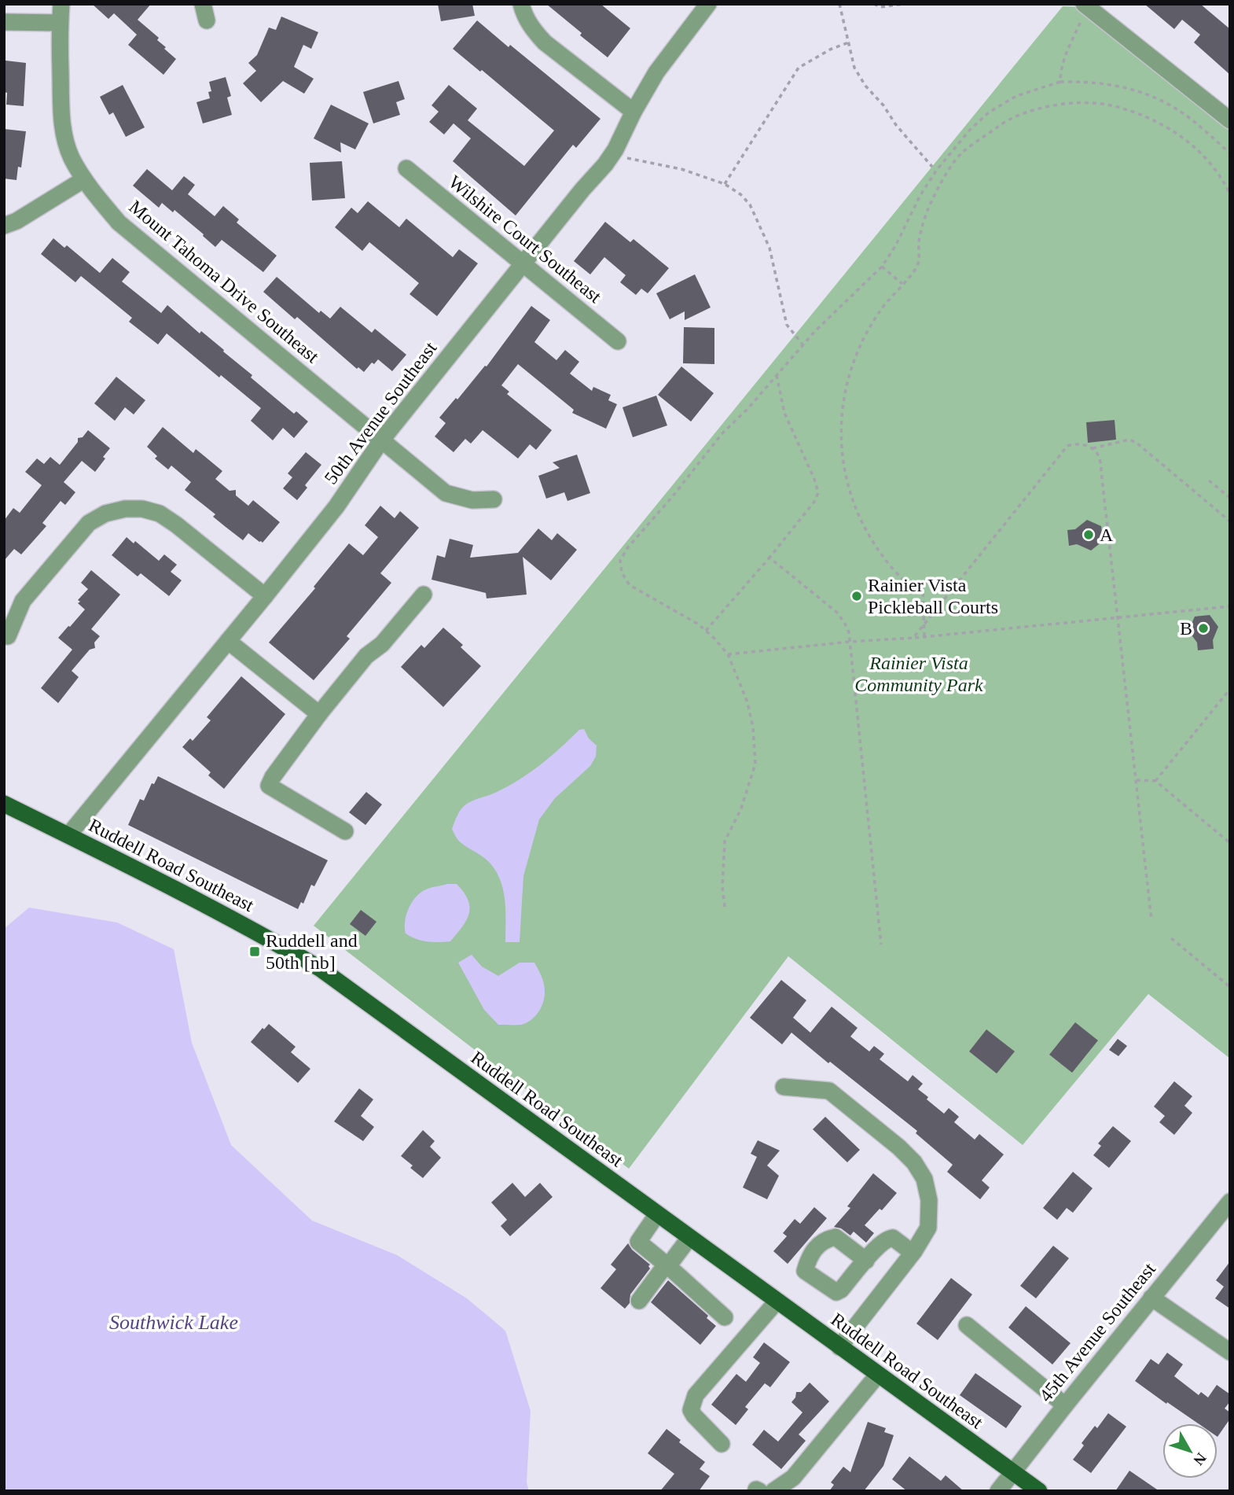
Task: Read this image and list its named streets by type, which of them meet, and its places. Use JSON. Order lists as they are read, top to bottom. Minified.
{"streets":{"main road":["Ruddell Road Southeast"],"street":["Wilshire Court Southeast","Mount Tahoma Drive Southeast","50th Avenue Southeast","45th Avenue Southeast"]},"crossings":[["Wilshire Court Southeast","50th Avenue Southeast"],["Mount Tahoma Drive Southeast","50th Avenue Southeast"],["50th Avenue Southeast","Ruddell Road Southeast"],["Ruddell Road Southeast","45th Avenue Southeast"]],"water":["Southwick Lake"],"parks":["Rainier Vista Community Park"],"places":{"other":["A","Rainier Vista Pickleball Courts","B"],"transit":["Ruddell and 50th [nb]"]},"north":"bottom right"}
